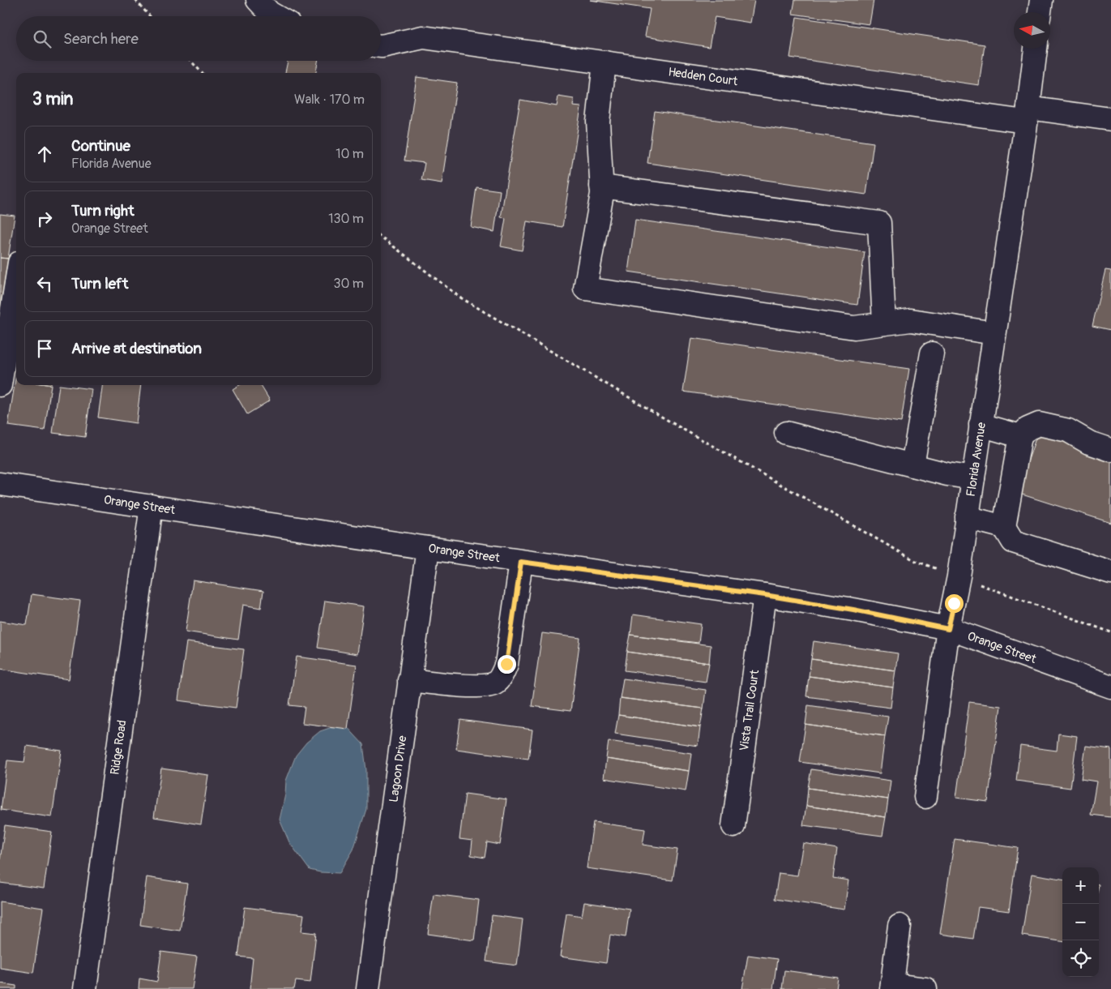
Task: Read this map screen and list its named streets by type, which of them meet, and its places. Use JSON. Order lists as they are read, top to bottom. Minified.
{"streets":{"street":["Hedden Court","Florida Avenue","Orange Street","Vista Trail Court","Ridge Road","Lagoon Drive"]},"crossings":[["Hedden Court","Florida Avenue"],["Florida Avenue","Orange Street"],["Orange Street","Vista Trail Court"],["Orange Street","Ridge Road"],["Orange Street","Lagoon Drive"]],"north":"left","page":{"search":"Search here","heading":["3 min","Walk · 170 m"],"list":[["Continue","Florida Avenue","10 m"],["Turn right","Orange Street","130 m"],["Turn left","30 m"],"Arrive at destination"],"map_buttons":["+","−"]}}
